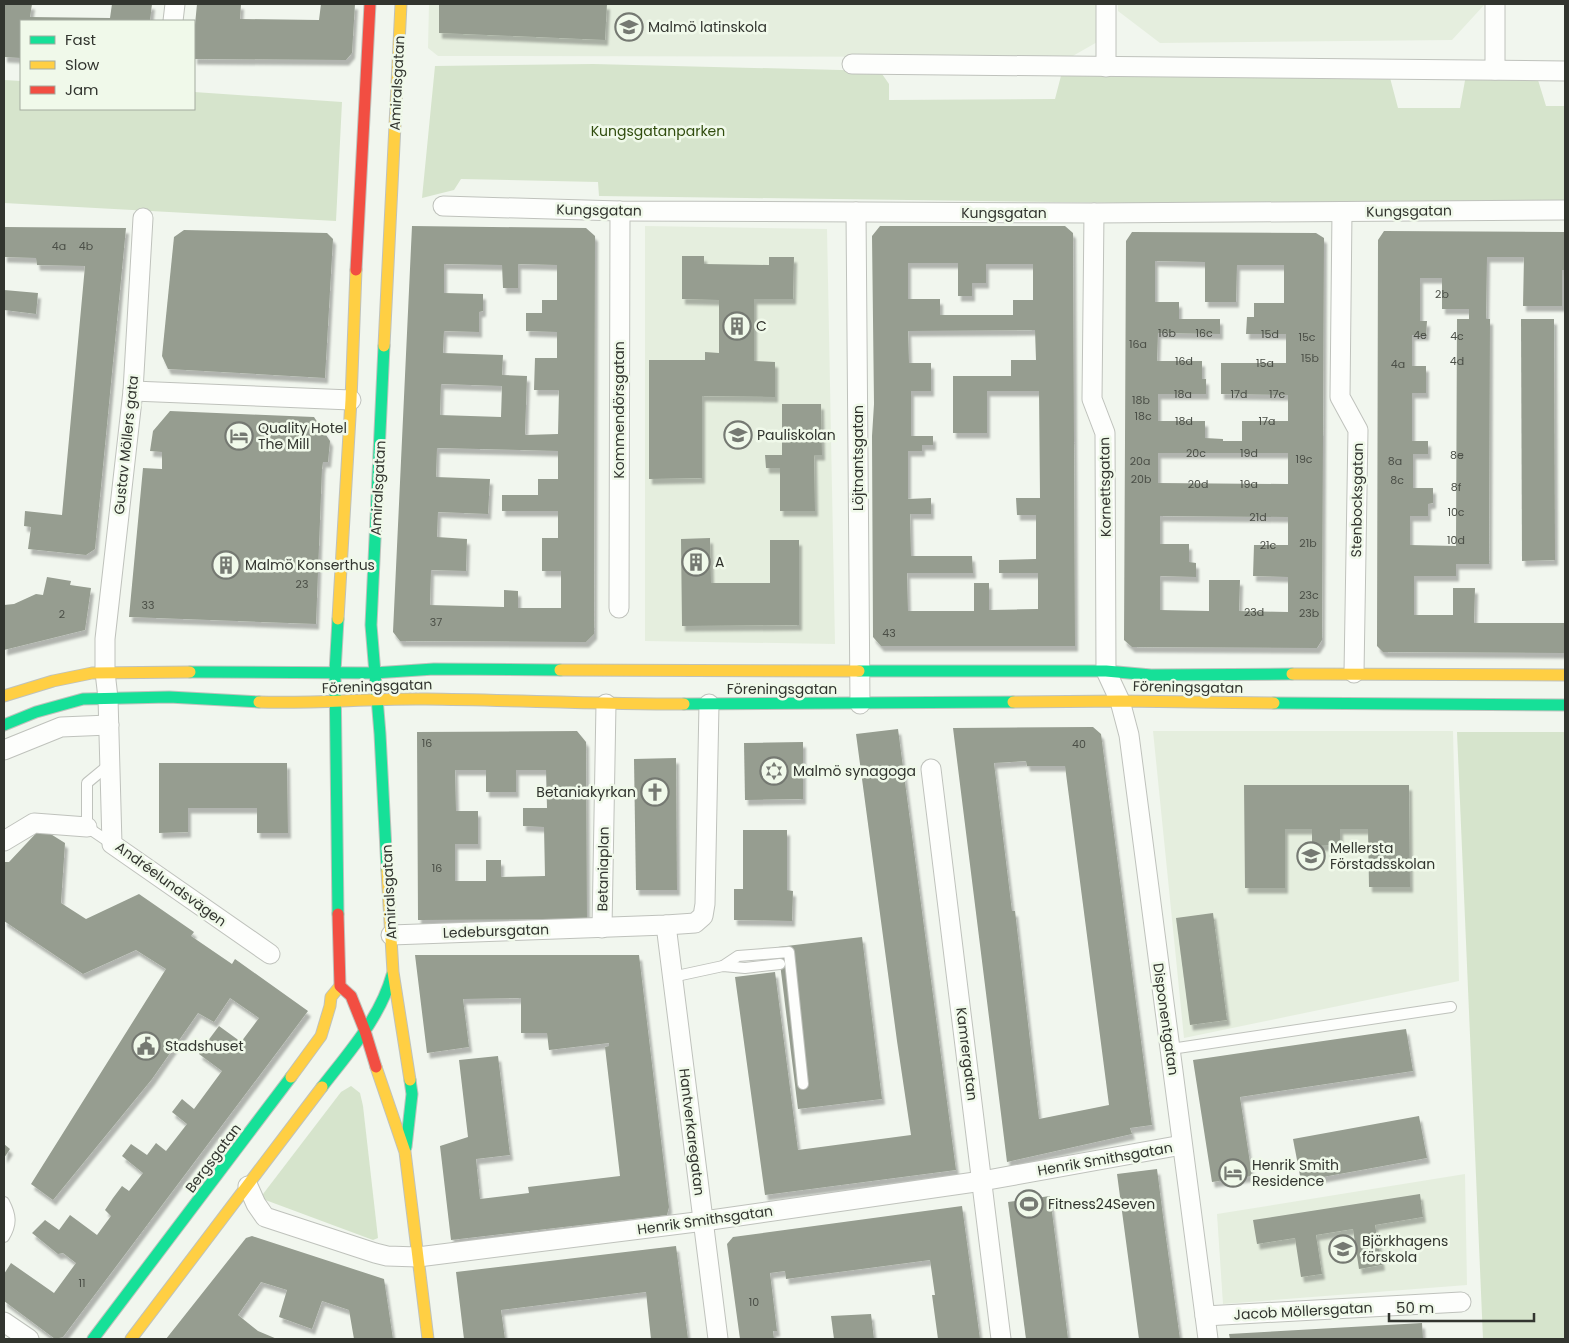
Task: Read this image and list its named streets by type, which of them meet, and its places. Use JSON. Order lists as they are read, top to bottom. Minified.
{"streets":{"street":["Amiralsgatan","Kungsgatan","Kommendörsgatan","Gustav Möllers gata","Löjtnantsgatan","Kornettsgatan","Stenbocksgatan","Föreningsgatan","Betaniaplan","Andréelundsvägen","Ledebursgatan","Disponentgatan","Kamrergatan","Hantverkaregatan","Bergsgatan","Henrik Smithsgatan","Jacob Möllersgatan"]},"crossings":[["Amiralsgatan","Föreningsgatan"],["Amiralsgatan","Ledebursgatan"],["Amiralsgatan","Bergsgatan"],["Amiralsgatan","Henrik Smithsgatan"],["Kungsgatan","Kommendörsgatan"],["Kungsgatan","Löjtnantsgatan"],["Kungsgatan","Kornettsgatan"],["Kungsgatan","Stenbocksgatan"],["Gustav Möllers gata","Föreningsgatan"],["Gustav Möllers gata","Andréelundsvägen"],["Löjtnantsgatan","Föreningsgatan"],["Kornettsgatan","Föreningsgatan"],["Kornettsgatan","Disponentgatan"],["Stenbocksgatan","Föreningsgatan"],["Föreningsgatan","Betaniaplan"],["Föreningsgatan","Andréelundsvägen"],["Föreningsgatan","Disponentgatan"],["Betaniaplan","Ledebursgatan"],["Betaniaplan","Hantverkaregatan"],["Disponentgatan","Henrik Smithsgatan"],["Disponentgatan","Jacob Möllersgatan"],["Kamrergatan","Henrik Smithsgatan"],["Hantverkaregatan","Henrik Smithsgatan"]],"parks":["Kungsgatanparken"],"places":{"school or university":["Malmö latinskola","Pauliskolan","Mellersta Förstadsskolan","Björkhagens förskola"],"building":["C","A","Malmö Konserthus"],"hotel":["Quality Hotel The Mill","Henrik Smith Residence"],"synagogue":["Malmö synagoga"],"church":["Betaniakyrkan"],"public building":["Stadshuset"],"sports":["Fitness24Seven"]},"house_numbers":["4a","4b","2b","16b","16c","15d","4e","4c","15c","16a","15b","16d","4d","15a","4a","18a","17d","17c","18b","18c","18d","17a","20c","19d","8e","19c","20a","8a","20b","8c","20d","19a","8f","10c","21d","10d","21b","21c","23","23c","33","23d","23b","2","37","43","16","40","16","11","10"],"legend":["Fast","Slow","Jam"],"scale_bar":"50 m"}
